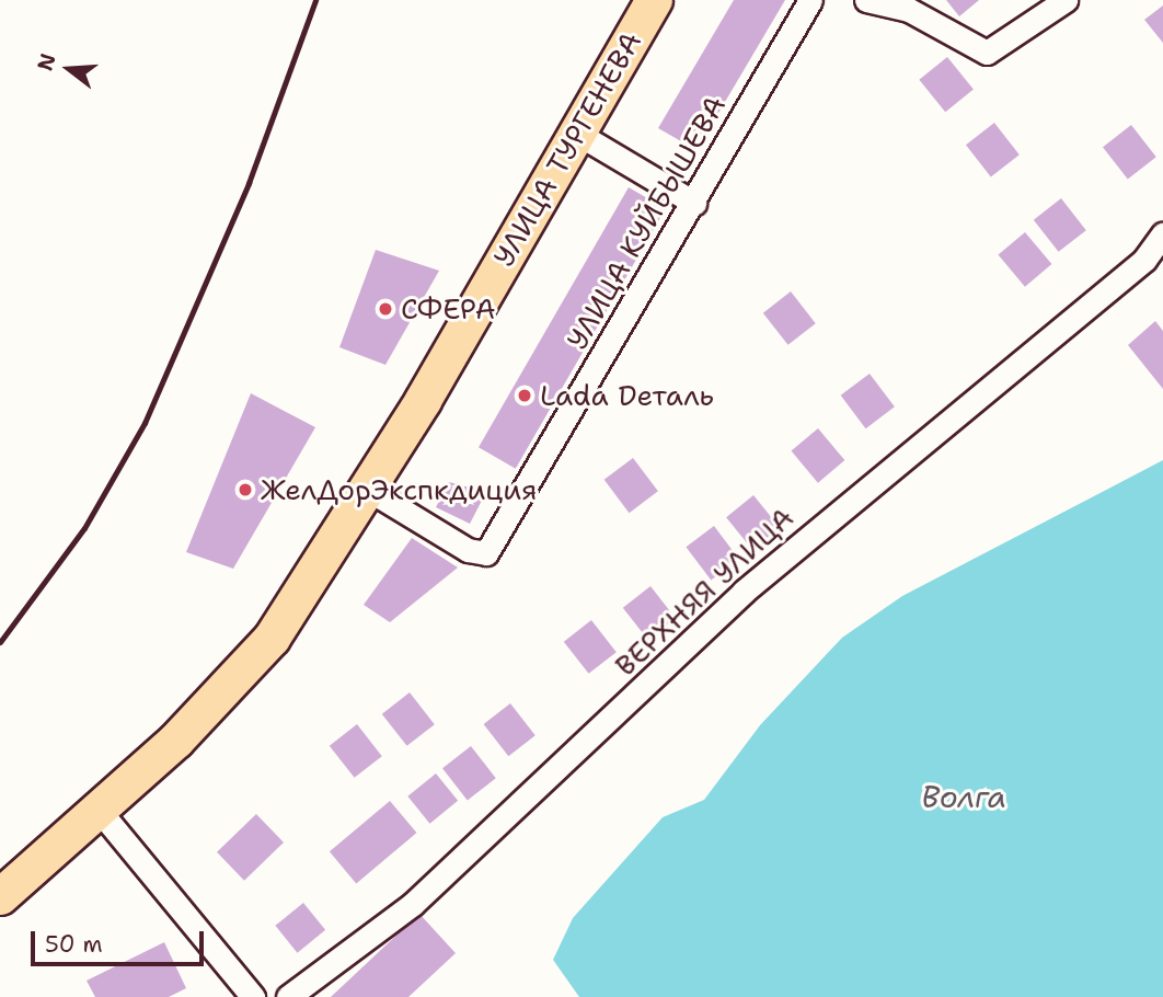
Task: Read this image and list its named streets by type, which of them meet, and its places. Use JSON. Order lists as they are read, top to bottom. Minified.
{"streets":{"main road":["УЛИЦА ТУРГЕНЕВА"],"street":["УЛИЦА КУЙБЫШЕВА","ВЕРХНЯЯ УЛИЦА"]},"crossings":[["УЛИЦА ТУРГЕНЕВА","УЛИЦА КУЙБЫШЕВА"]],"water":["Волга"],"places":["СФЕРА","Lada Dеталь","ЖелДорЭкспкдиция"],"scale_bar":"50 m","north":"left"}
